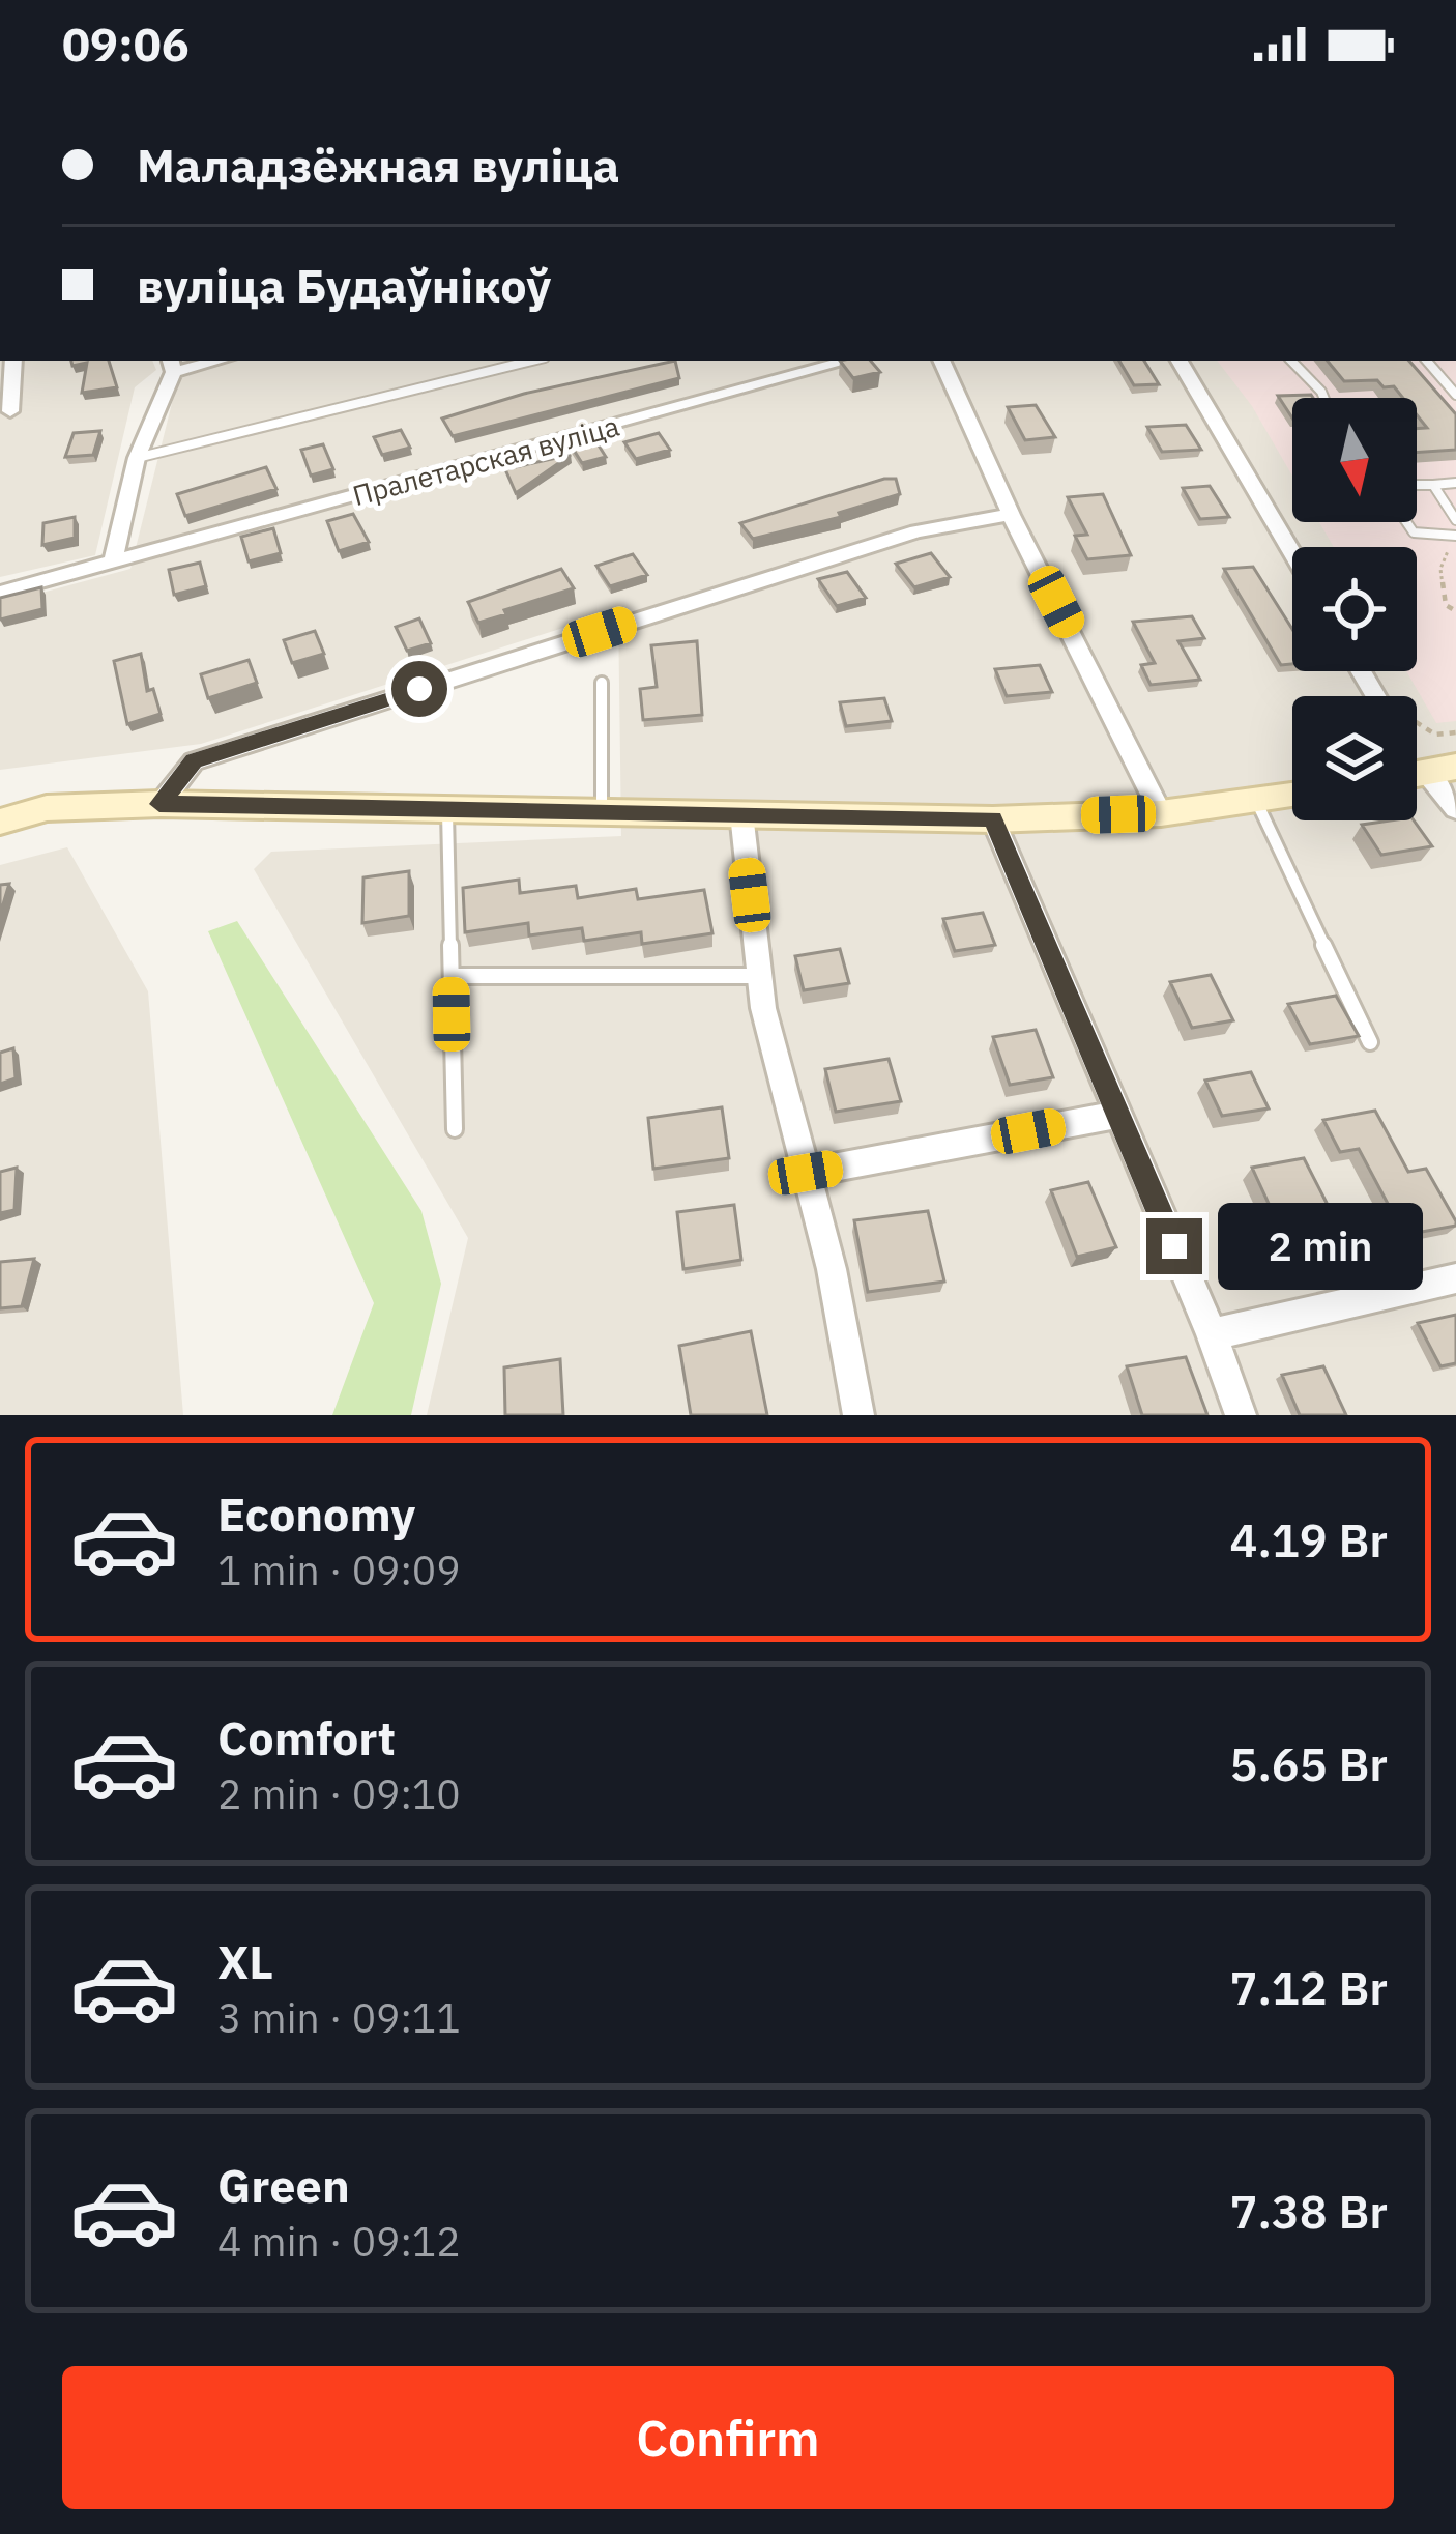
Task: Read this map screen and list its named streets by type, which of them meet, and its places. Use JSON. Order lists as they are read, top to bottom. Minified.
{"streets":{"street":["Пралетарская вуліца"]},"north":"bottom","page":{"status":"09:06","banner":["Маладзёжная вуліца","вуліца Будаўнікоў"],"bubble":"2 min","list":[{"name":"Economy","note":"1 min · 09:09","value":"4.19 Br"},{"name":"Comfort","note":"2 min · 09:10","value":"5.65 Br"},{"name":"XL","note":"3 min · 09:11","value":"7.12 Br"},{"name":"Green","note":"4 min · 09:12","value":"7.38 Br"}],"buttons":"Confirm"}}
